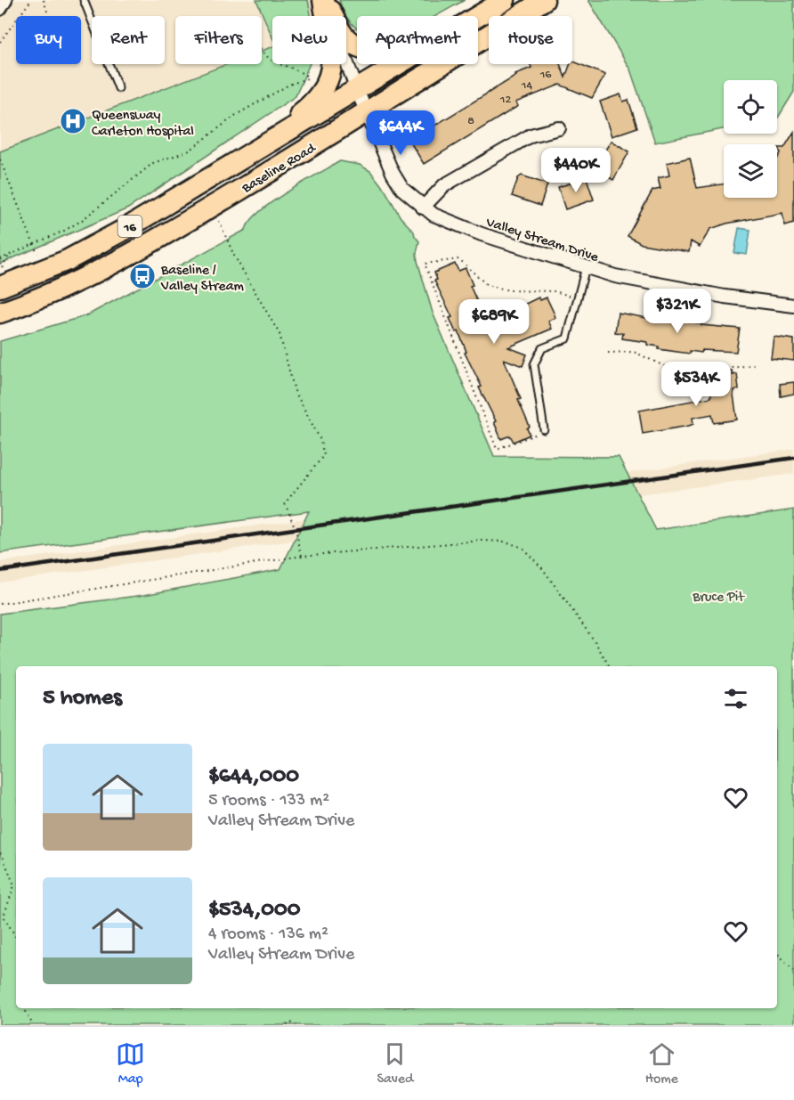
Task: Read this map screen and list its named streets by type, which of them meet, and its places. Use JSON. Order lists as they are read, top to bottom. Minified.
{"streets":{"main road":["Baseline Road","16"],"street":["Valley Stream Drive"]},"crossings":[["Baseline Road","Valley Stream Drive"]],"parks":["Bruce Pit"],"places":{"hospital":["Queensway Carleton Hospital"],"bus stop":["Baseline / Valley Stream"]},"house_numbers":["16","14","12","8"],"page":{"chip":["Buy","Rent","Filters","New","Apartment","House"],"price":["$644K","$440K","$321K","$689K","$534K"],"heading":"5 homes","list":[{"name":"$644,000","note":"5 rooms · 133 m² · Valley Stream Drive"},{"name":"$534,000","note":"4 rooms · 136 m² · Valley Stream Drive"}],"tabs":["Map","Saved","Home"]}}
